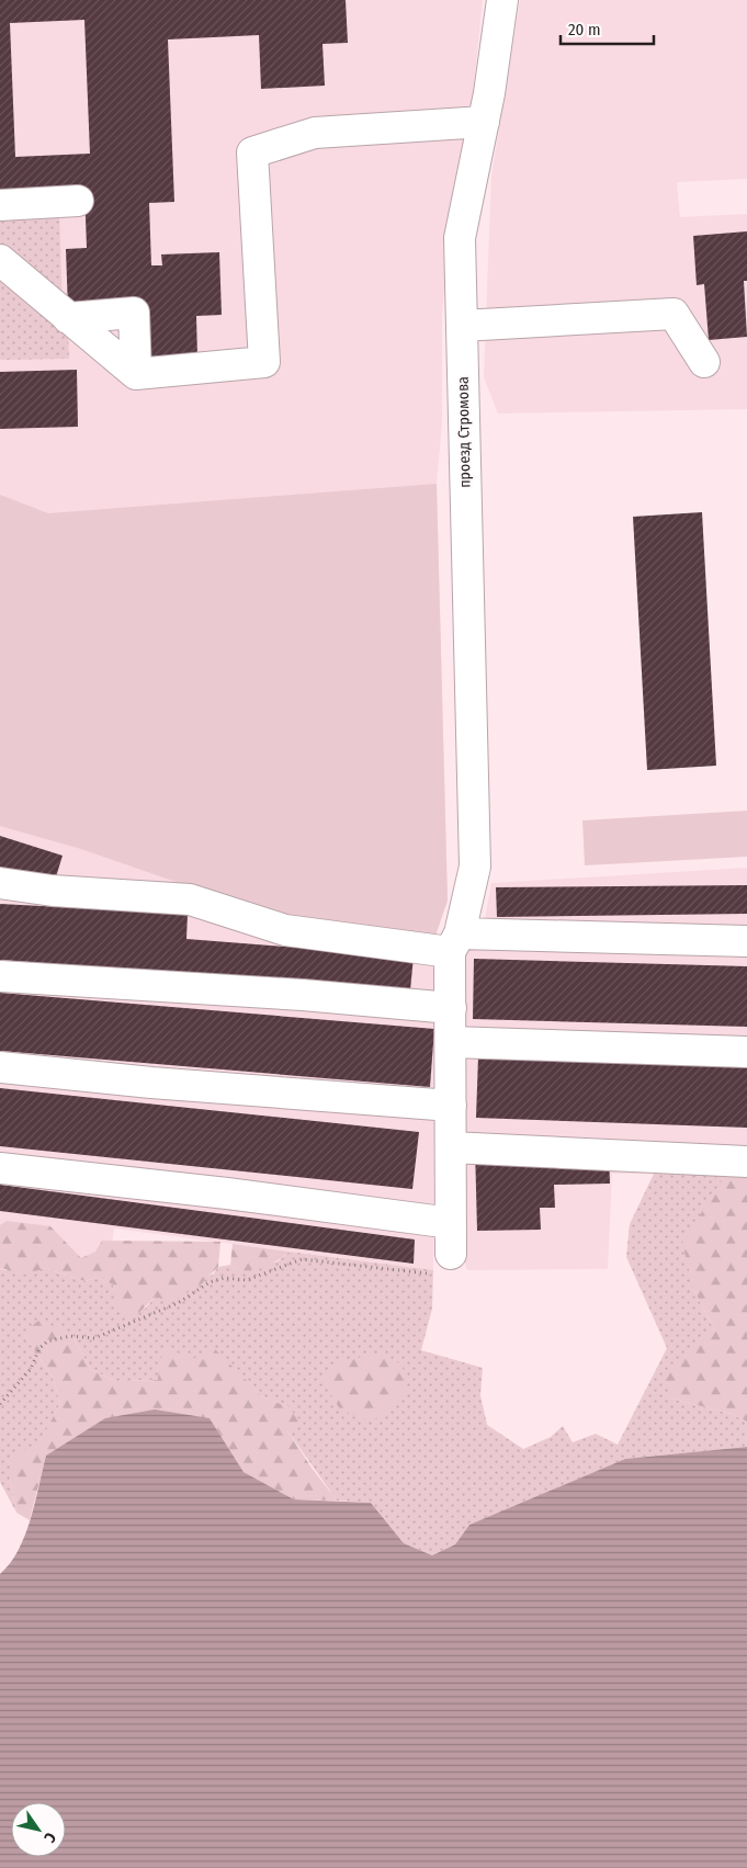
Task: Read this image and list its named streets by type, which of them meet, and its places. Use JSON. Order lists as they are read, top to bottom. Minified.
{"streets":{"street":["проезд Стромова"]},"scale_bar":"20 m","north":"bottom right"}
